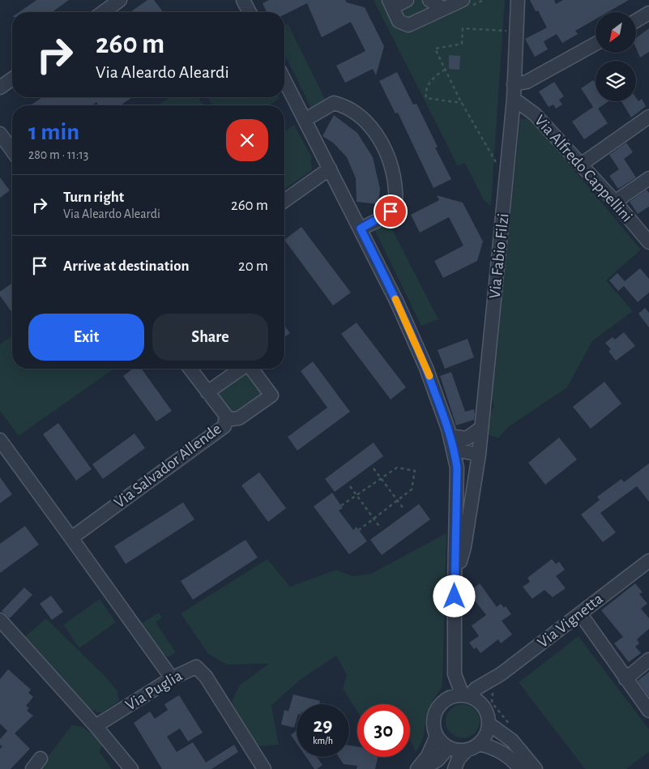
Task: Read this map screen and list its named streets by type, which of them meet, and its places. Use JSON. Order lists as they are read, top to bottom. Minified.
{"streets":{"street":["Via Alfredo Cappellini","Via Fabio Filzi","Via Salvador Allende","Via Vignetta","Via Puglia"]},"crossings":[["Via Alfredo Cappellini","Via Fabio Filzi"]],"north":"bottom left","page":{"turn":["260 m","Via Aleardo Aleardi"],"heading":["1 min","280 m · 11:13"],"list":[{"name":"Turn right","note":"Via Aleardo Aleardi","value":"260 m"},{"name":"Arrive at destination","value":"20 m"}],"buttons":["Exit","Share"],"speed":"29 km/h","limit":"30"}}
